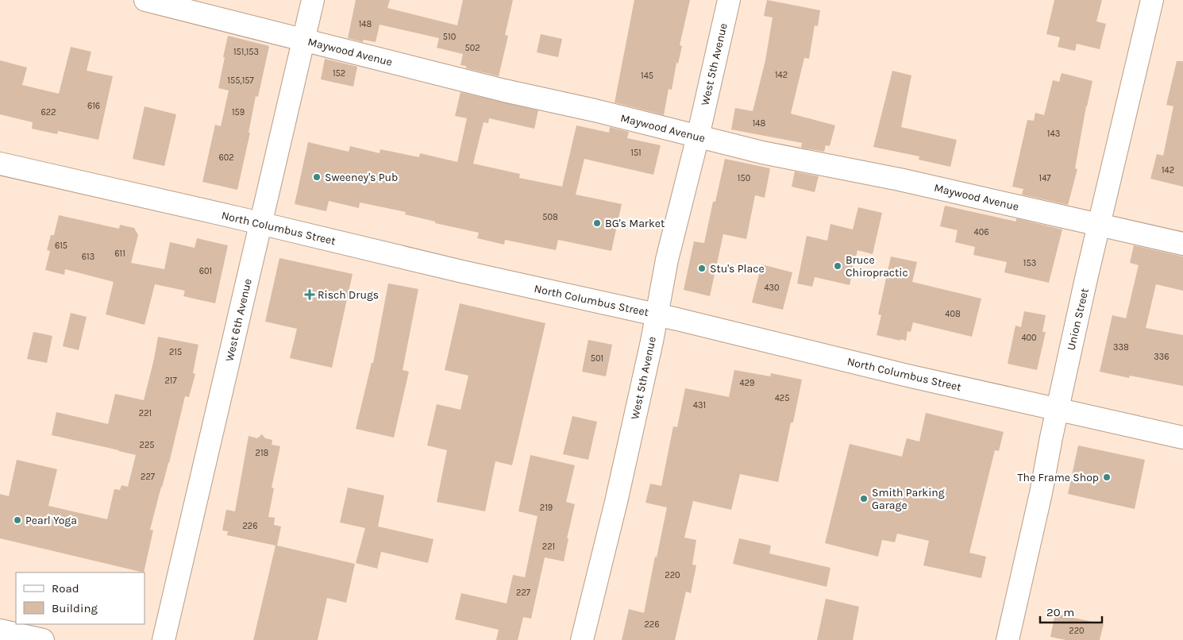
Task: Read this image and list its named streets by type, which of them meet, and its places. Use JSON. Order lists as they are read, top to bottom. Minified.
{"streets":{"street":["Maywood Avenue","West 5th Avenue","North Columbus Street","Union Street","West 6th Avenue"]},"crossings":[["Maywood Avenue","West 5th Avenue"],["Maywood Avenue","Union Street"],["Maywood Avenue","West 6th Avenue"],["West 5th Avenue","North Columbus Street"],["North Columbus Street","Union Street"],["North Columbus Street","West 6th Avenue"]],"places":{"other":["Sweeney's Pub","BG's Market","Bruce Chiropractic","Stu's Place","The Frame Shop","Smith Parking Garage","Pearl Yoga"],"health":["Risch Drugs"]},"house_numbers":["148","510","502","151,153","152","142","145","155,157","616","622","159","148","143","151","602","142","150","147","508","406","615","611","613","153","601","430","408","400","338","215","336","501","217","429","425","431","221","225","218","227","219","226","221","220","227","226","220"],"legend":["Road","Building"],"scale_bar":"20 m"}
